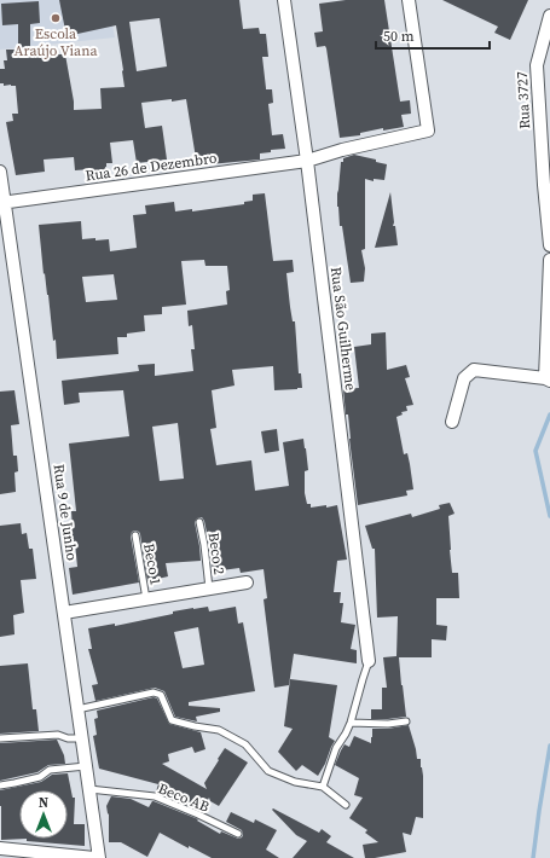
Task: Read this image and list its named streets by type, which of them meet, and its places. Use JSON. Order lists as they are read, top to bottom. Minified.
{"streets":{"street":["Rua 3727","Rua 26 de Dezembro","Rua São Guilherme","Rua 9 de Junho"],"lane":["Beco 2","Beco 1","Beco AB"]},"crossings":[["Rua 26 de Dezembro","Rua São Guilherme"],["Rua 26 de Dezembro","Rua 9 de Junho"],["Rua 9 de Junho","Beco AB"]],"places":["Escola Araújo Viana"],"scale_bar":"50 m","north":"top"}
